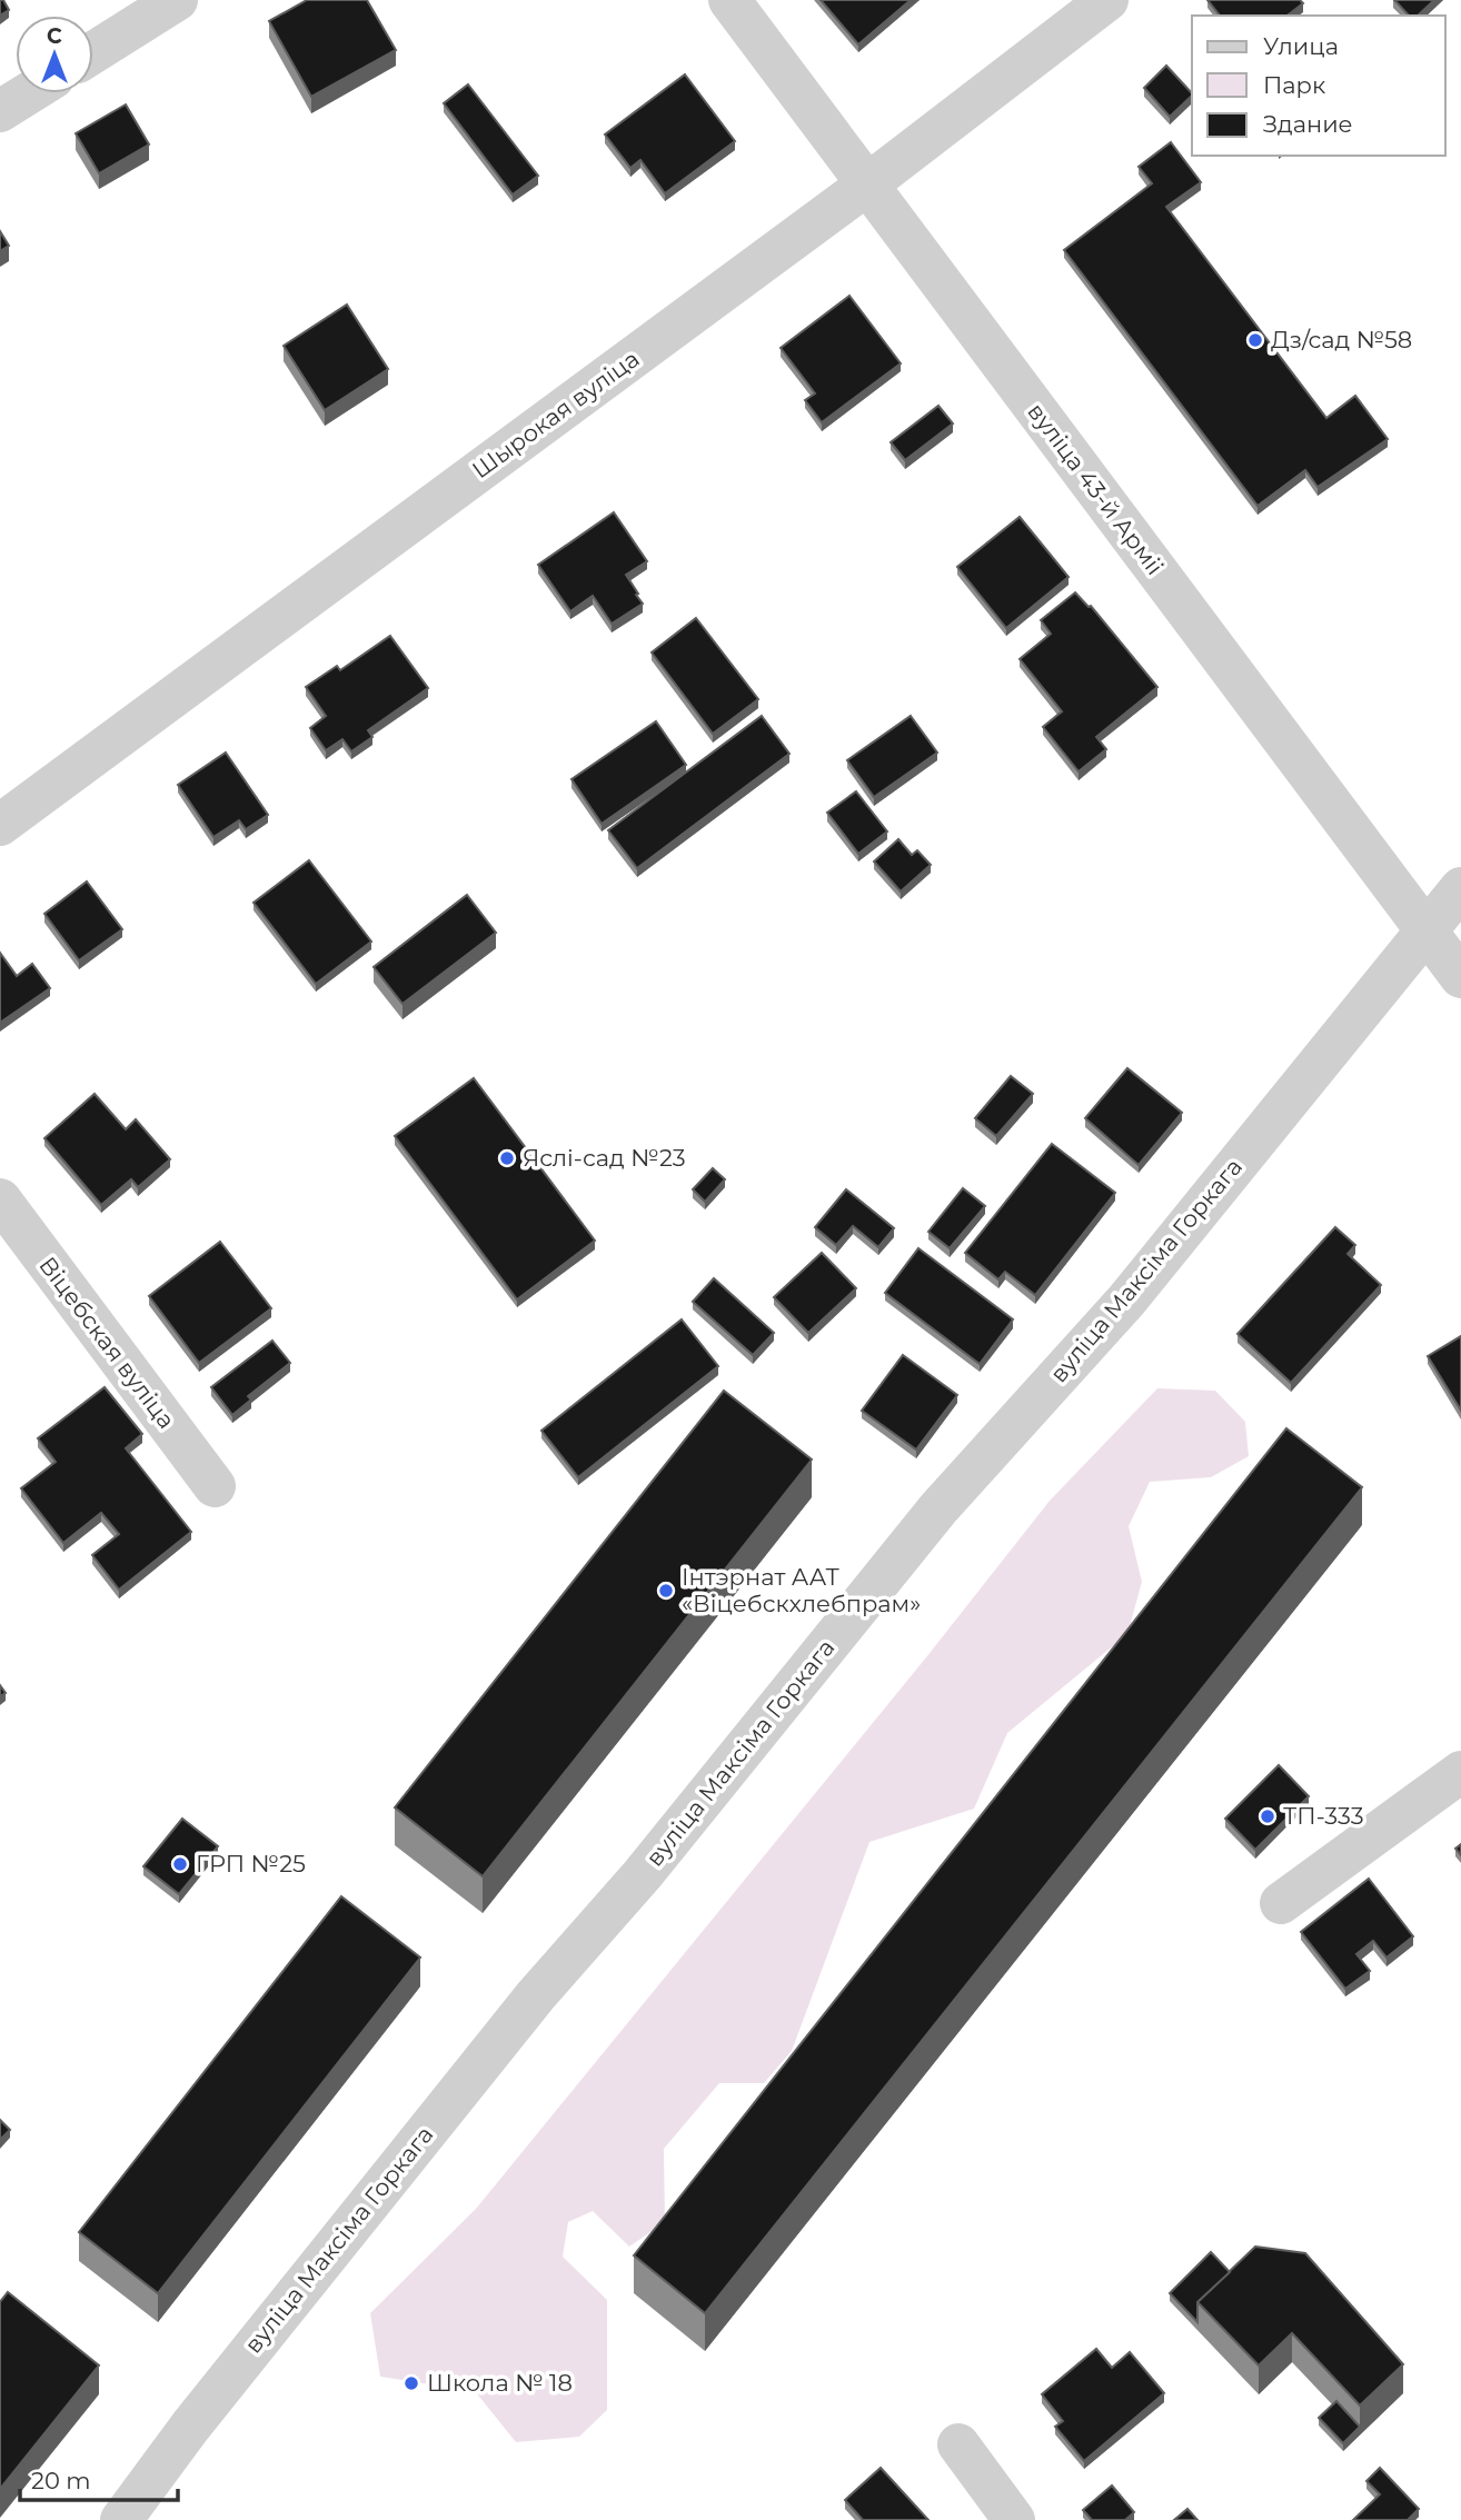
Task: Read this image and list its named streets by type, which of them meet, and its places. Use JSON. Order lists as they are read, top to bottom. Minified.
{"streets":{"street":["Шырокая вуліца","вуліца 43-й Арміі","вуліца Максіма Горкага","Віцебская вуліца"]},"crossings":[["Шырокая вуліца","вуліца 43-й Арміі"],["вуліца 43-й Арміі","вуліца Максіма Горкага"]],"places":["Дз/сад №58","Яслі-сад №23","Інтэрнат ААТ «Віцебскхлебпрам»","ТП-333","ГРП №25","Школа № 18"],"legend":["Улица","Парк","Здание"],"scale_bar":"20 m","north":"top"}
